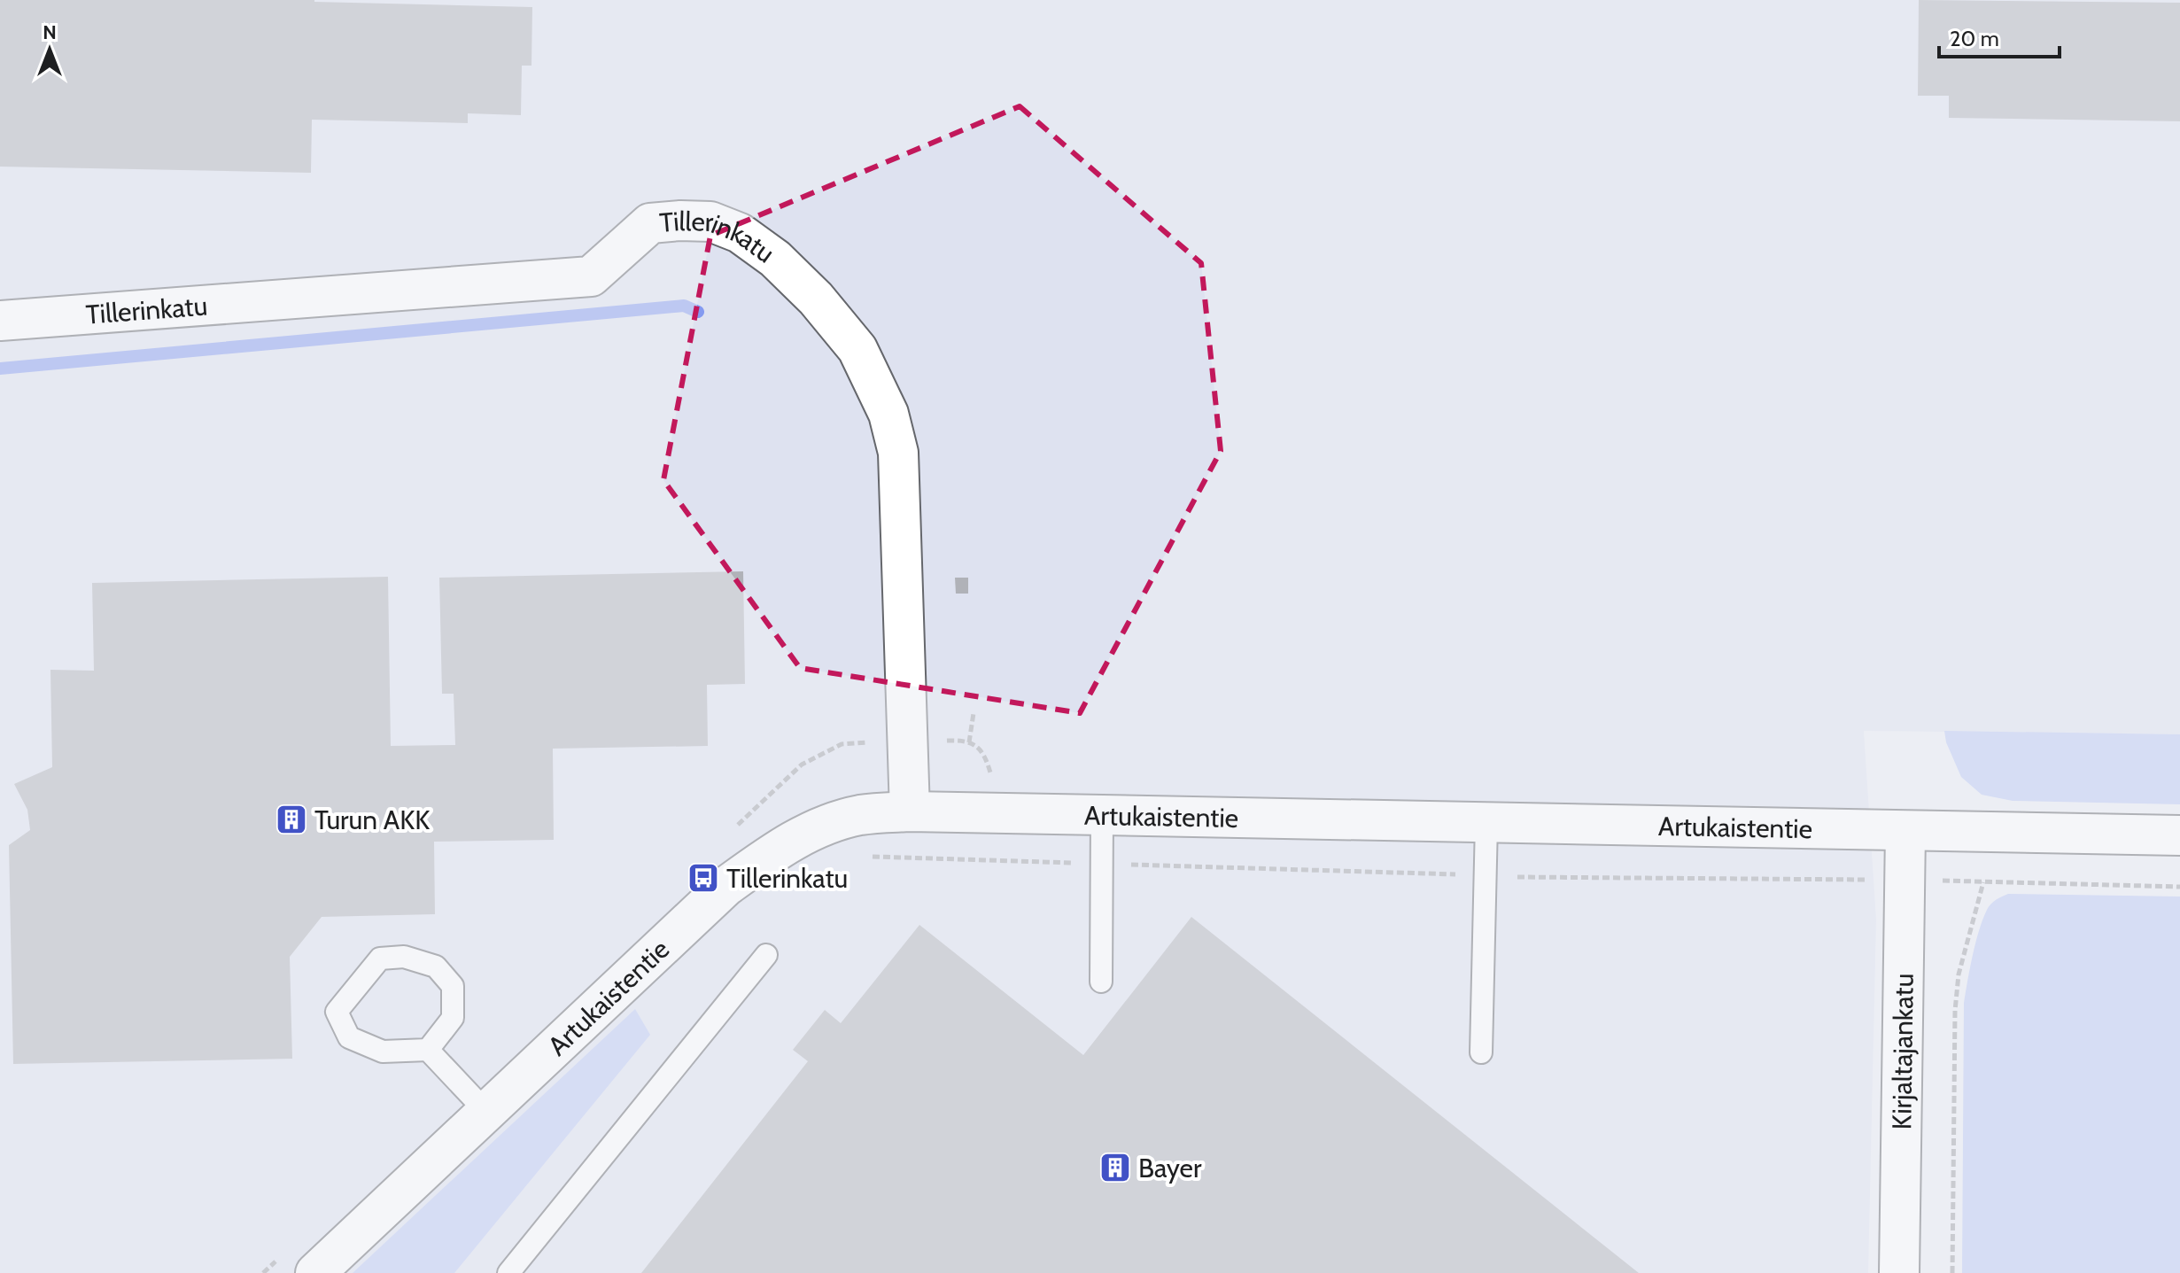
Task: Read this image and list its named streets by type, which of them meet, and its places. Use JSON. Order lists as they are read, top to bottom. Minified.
{"streets":{"street":["Tillerinkatu","Artukaistentie","Kirjaltajankatu"]},"crossings":[["Tillerinkatu","Artukaistentie"],["Artukaistentie","Kirjaltajankatu"]],"places":{"building":["Turun AKK","Bayer"],"bus stop":["Tillerinkatu"]},"scale_bar":"20 m","north":"top"}
